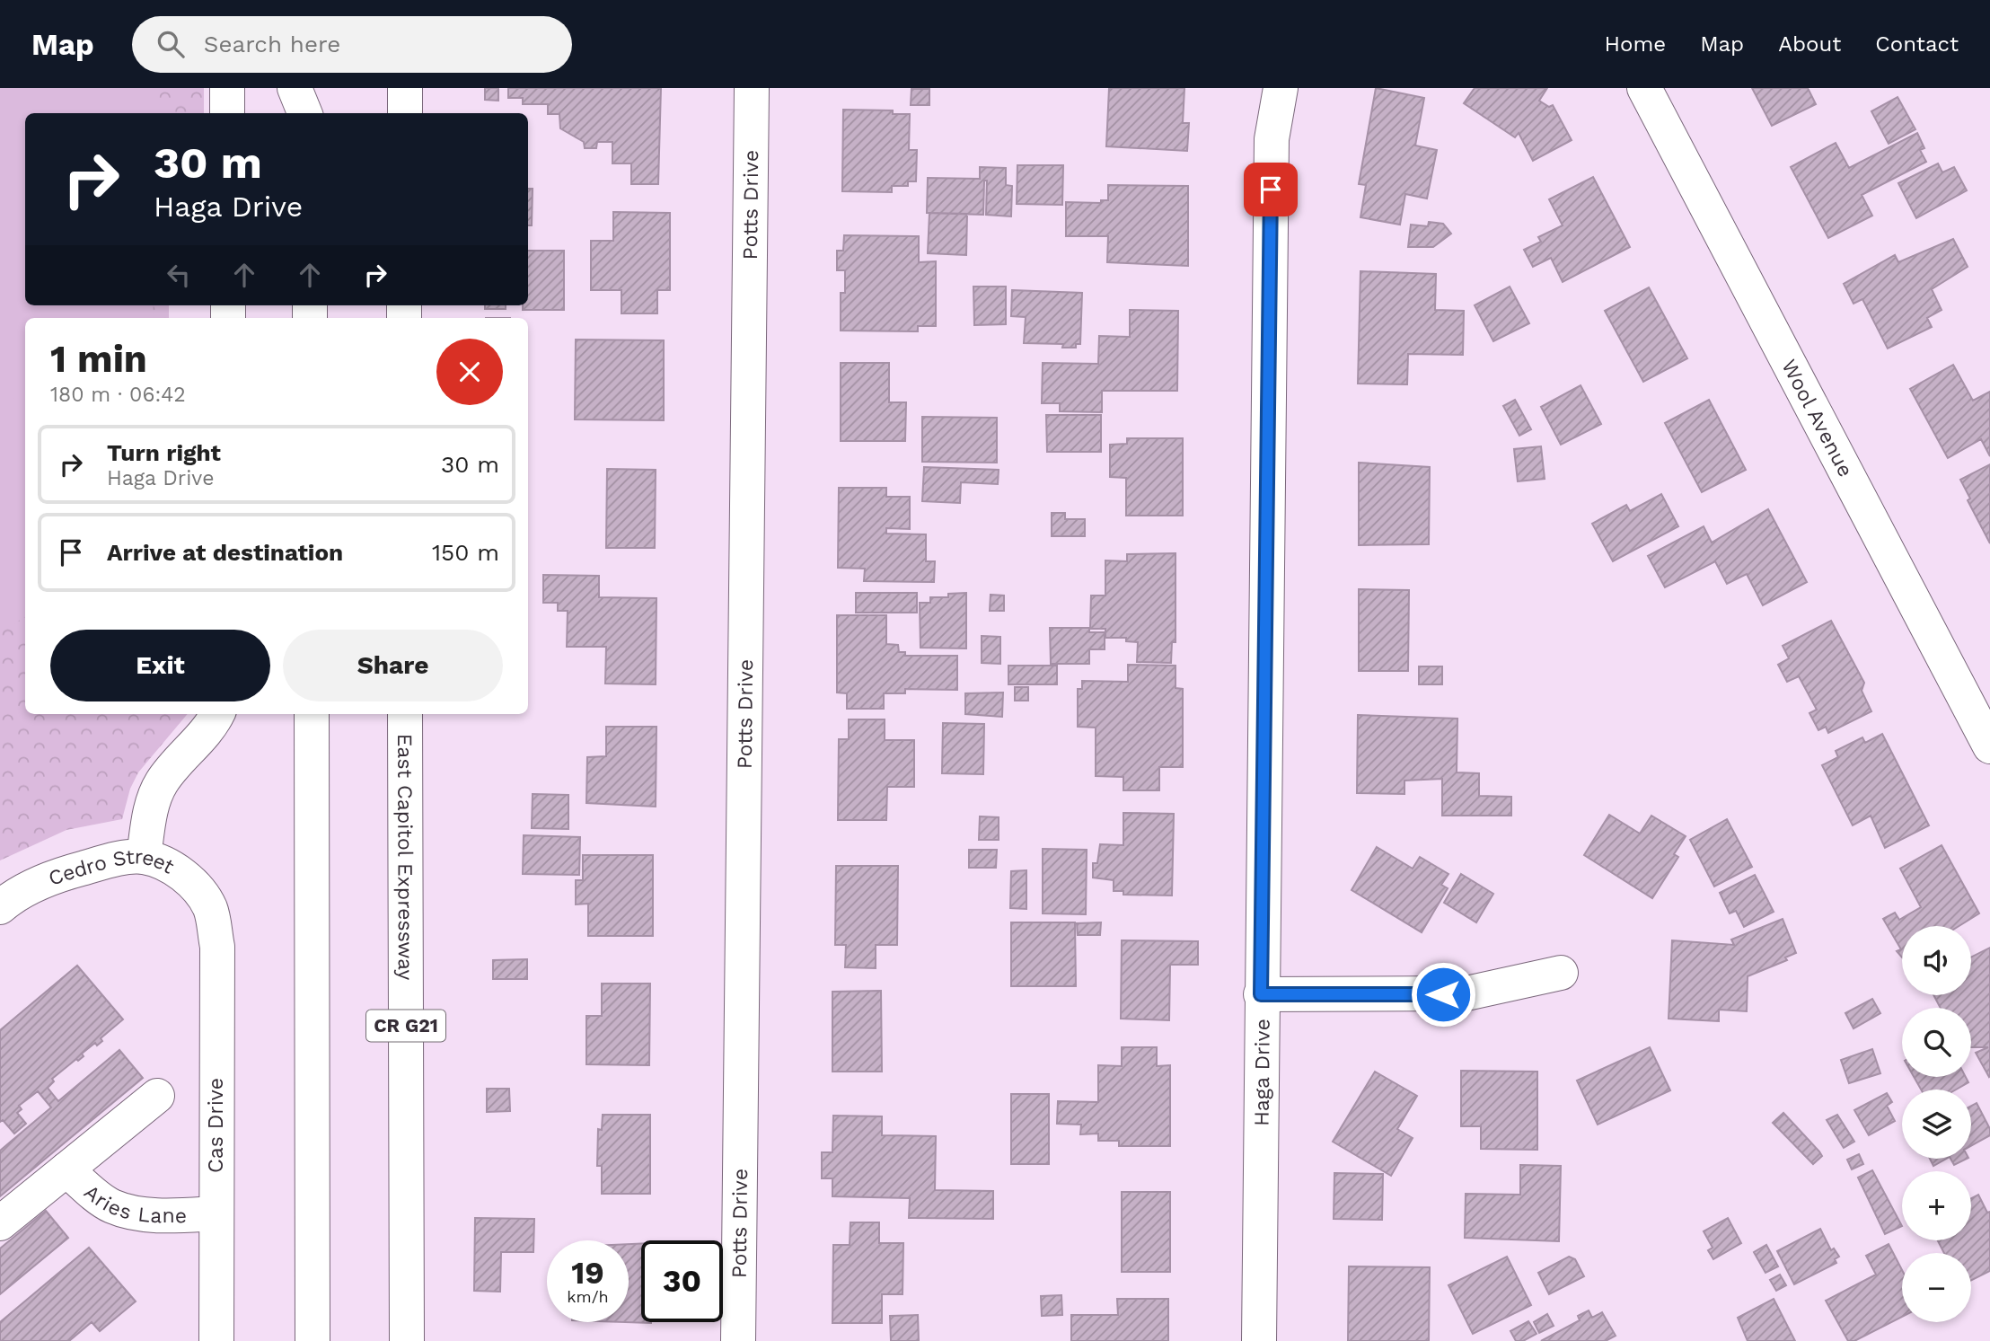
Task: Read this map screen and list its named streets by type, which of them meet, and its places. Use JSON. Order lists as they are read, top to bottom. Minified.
{"streets":{"main road":["Potts Drive","Wool Avenue","East Capitol Expressway","Cedro Street","CR G21","Haga Drive","Cas Drive","Aries Lane"]},"crossings":[["Cedro Street","Cas Drive"],["Cas Drive","Aries Lane"]],"page":{"header":"Map","search":"Search here","nav":["Home","Map","About","Contact"],"turn":["30 m","Haga Drive"],"heading":["1 min","180 m · 06:42"],"list":[{"name":"Turn right","note":"Haga Drive","value":"30 m"},{"name":"Arrive at destination","value":"150 m"}],"buttons":["Exit","Share"],"map_buttons":["+","−"],"speed":"19 km/h","limit":"30"}}
